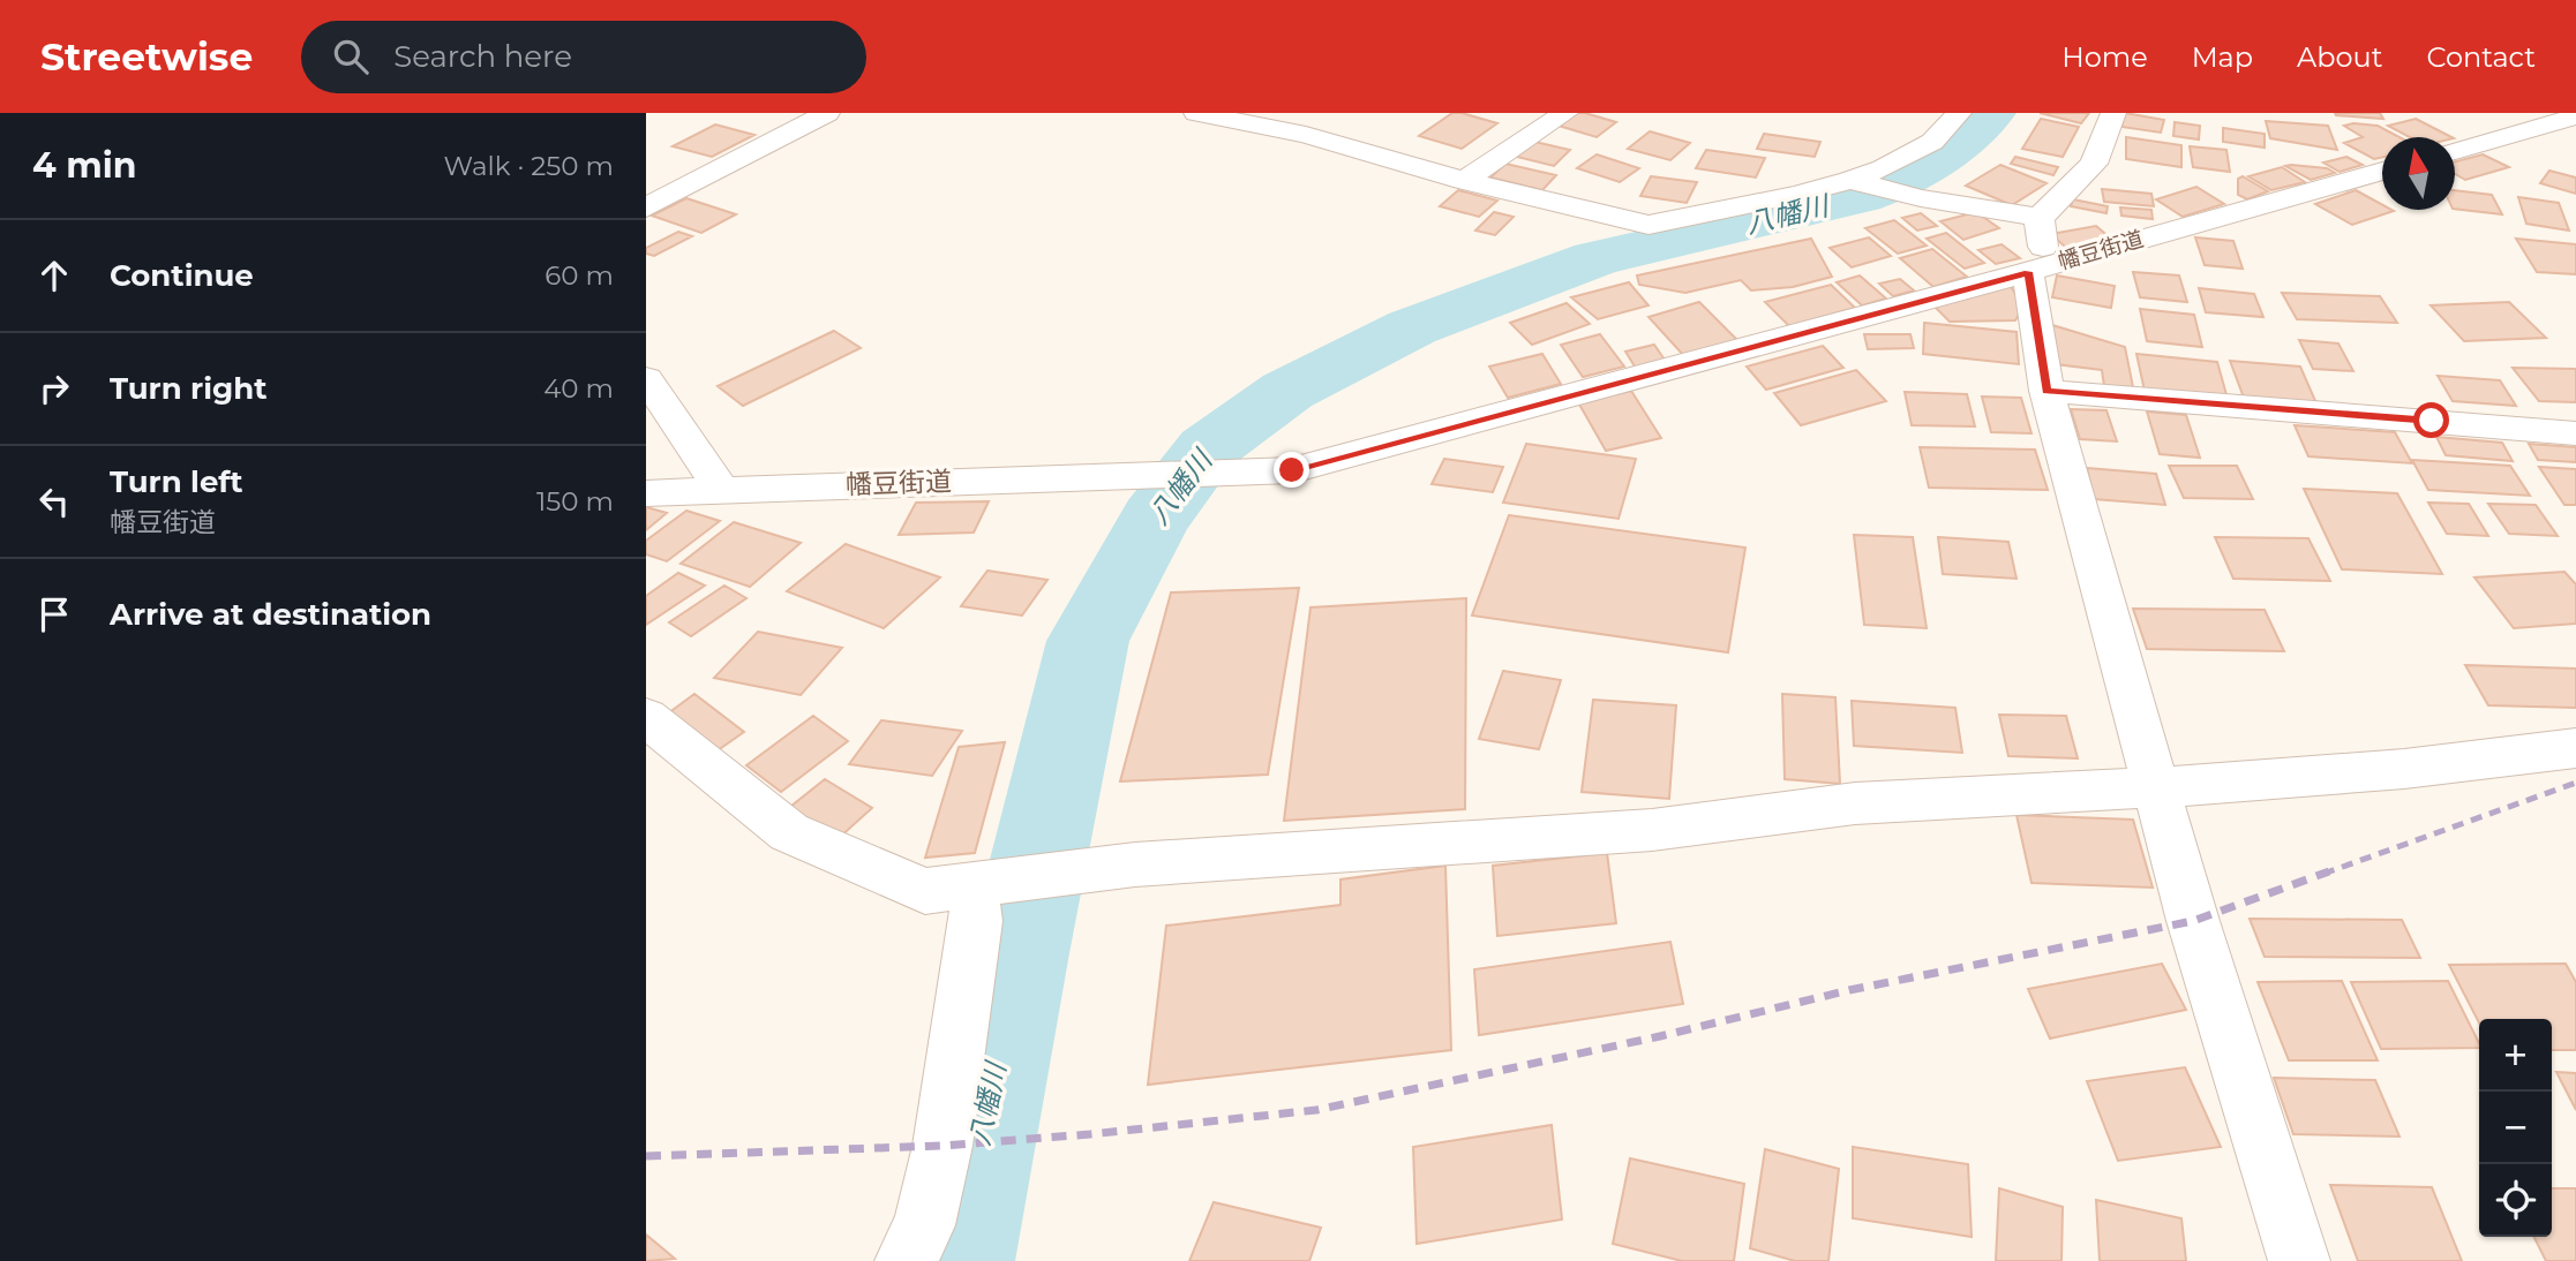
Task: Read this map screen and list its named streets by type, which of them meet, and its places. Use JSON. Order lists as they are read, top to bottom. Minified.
{"streets":{"street":["幡豆街道"]},"water":["八幡川"],"north":"top","page":{"header":"Streetwise","search":"Search here","nav":["Home","Map","About","Contact"],"heading":["4 min","Walk · 250 m"],"list":[["Continue","60 m"],["Turn right","40 m"],["Turn left","幡豆街道","150 m"],"Arrive at destination"],"map_buttons":["+","−"]}}
